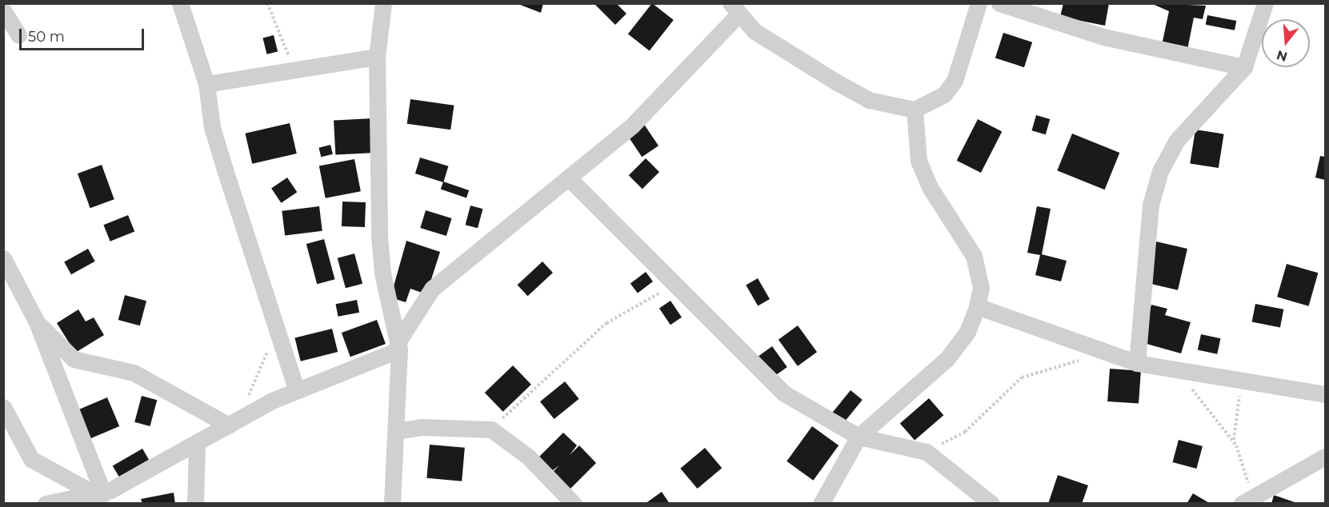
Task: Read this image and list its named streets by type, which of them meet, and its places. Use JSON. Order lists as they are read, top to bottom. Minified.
{"scale_bar":"50 m","north":"bottom"}
